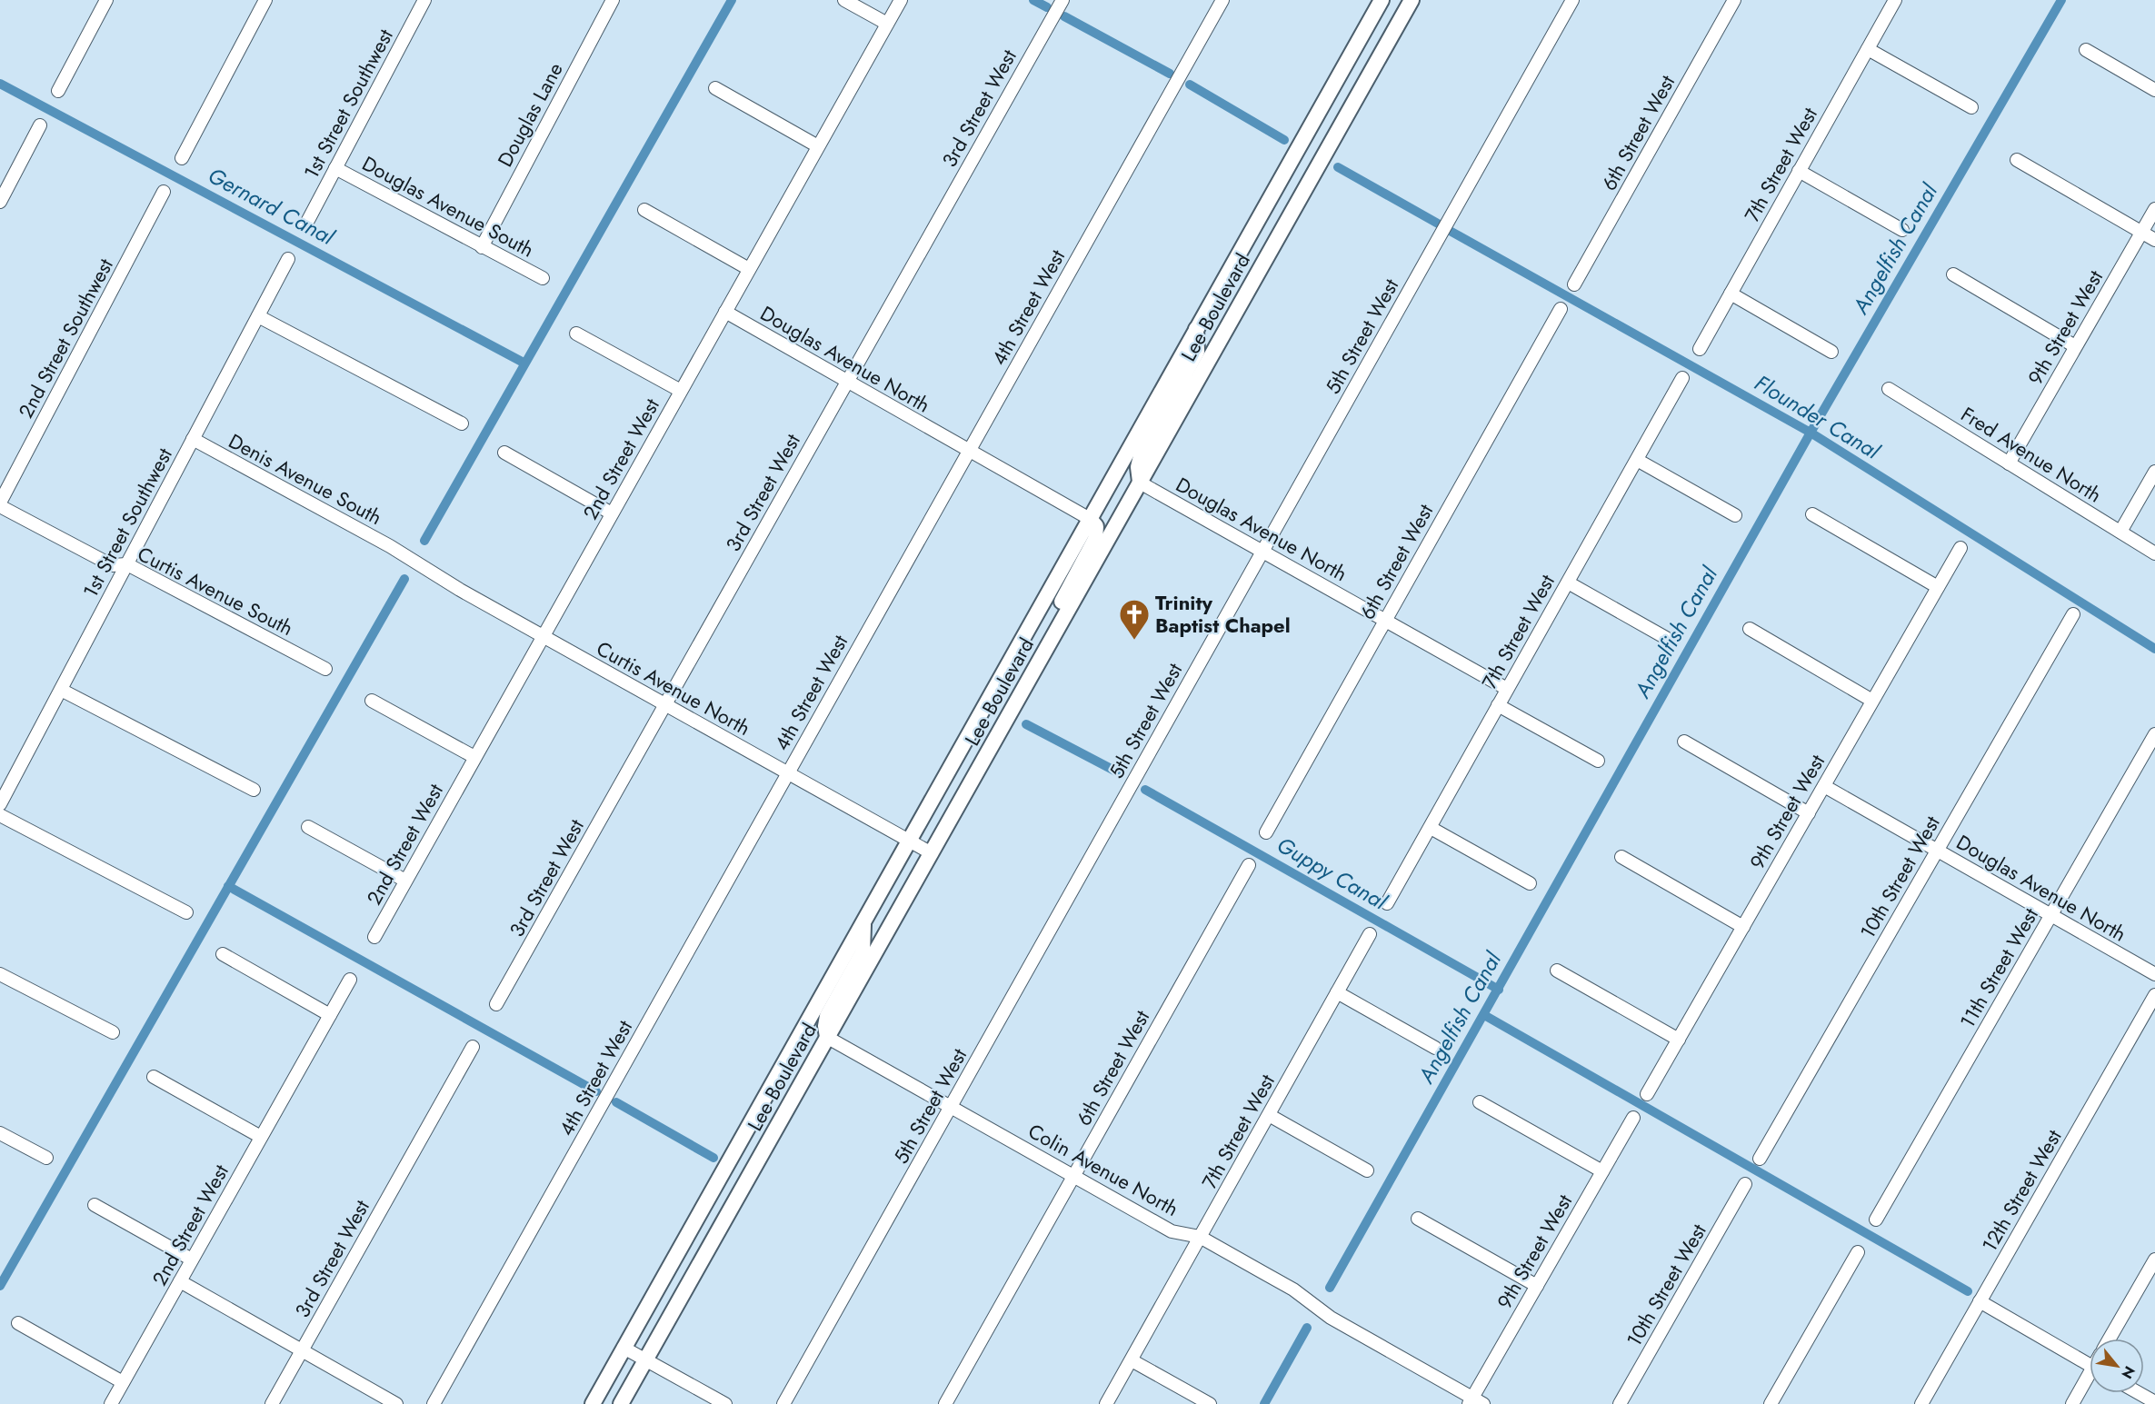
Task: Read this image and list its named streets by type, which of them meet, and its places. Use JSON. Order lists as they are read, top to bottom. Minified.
{"streets":{"main road":["Lee Boulevard"],"street":["1st Street Southwest","3rd Street West","Douglas Lane","6th Street West","7th Street West","Douglas Avenue South","4th Street West","9th Street West","5th Street West","2nd Street Southwest","Douglas Avenue North","Fred Avenue North","2nd Street West","Denis Avenue South","Curtis Avenue South","Curtis Avenue North","10th Street West","11th Street West","Colin Avenue North","12th Street West"]},"crossings":[["1st Street Southwest","Douglas Avenue South"],["1st Street Southwest","Denis Avenue South"],["1st Street Southwest","Curtis Avenue South"],["3rd Street West","Douglas Avenue North"],["3rd Street West","Curtis Avenue North"],["Douglas Lane","Douglas Avenue South"],["6th Street West","Douglas Avenue North"],["6th Street West","Colin Avenue North"],["7th Street West","Douglas Avenue North"],["7th Street West","Colin Avenue North"],["4th Street West","Douglas Avenue North"],["4th Street West","Curtis Avenue North"],["Lee Boulevard","Douglas Avenue North"],["Lee Boulevard","Curtis Avenue North"],["Lee Boulevard","Colin Avenue North"],["9th Street West","Douglas Avenue North"],["9th Street West","Fred Avenue North"],["9th Street West","Colin Avenue North"],["5th Street West","Douglas Avenue North"],["5th Street West","Colin Avenue North"],["2nd Street Southwest","Curtis Avenue South"],["Douglas Avenue North","2nd Street West"],["Douglas Avenue North","10th Street West"],["Douglas Avenue North","11th Street West"],["2nd Street West","Curtis Avenue North"],["Denis Avenue South","Curtis Avenue North"]],"water":["Gernard Canal","Angelfish Canal","Flounder Canal","Guppy Canal"],"places":{"church":["Trinity Baptist Chapel"]},"north":"bottom right"}
